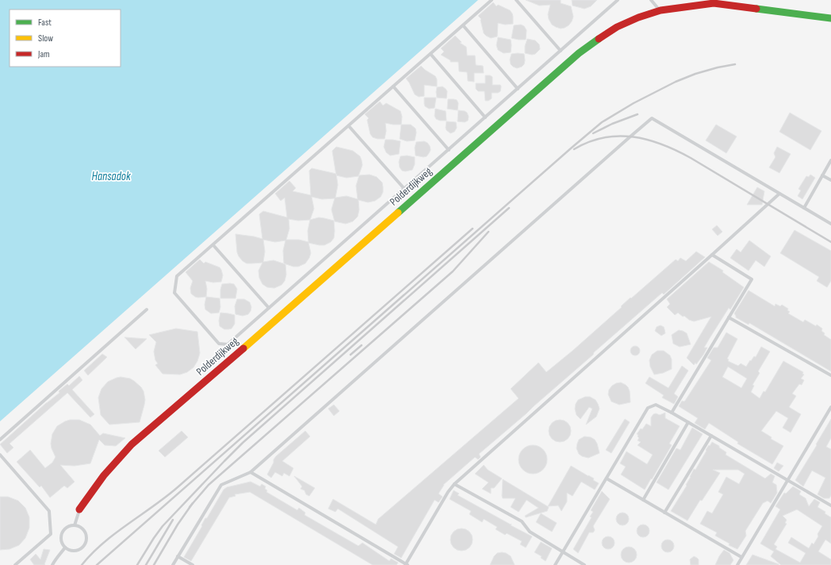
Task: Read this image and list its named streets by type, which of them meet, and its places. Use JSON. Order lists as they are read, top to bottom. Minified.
{"streets":{"street":["Polderdijkweg"]},"water":["Hansadok"],"legend":["Fast","Slow","Jam"]}
